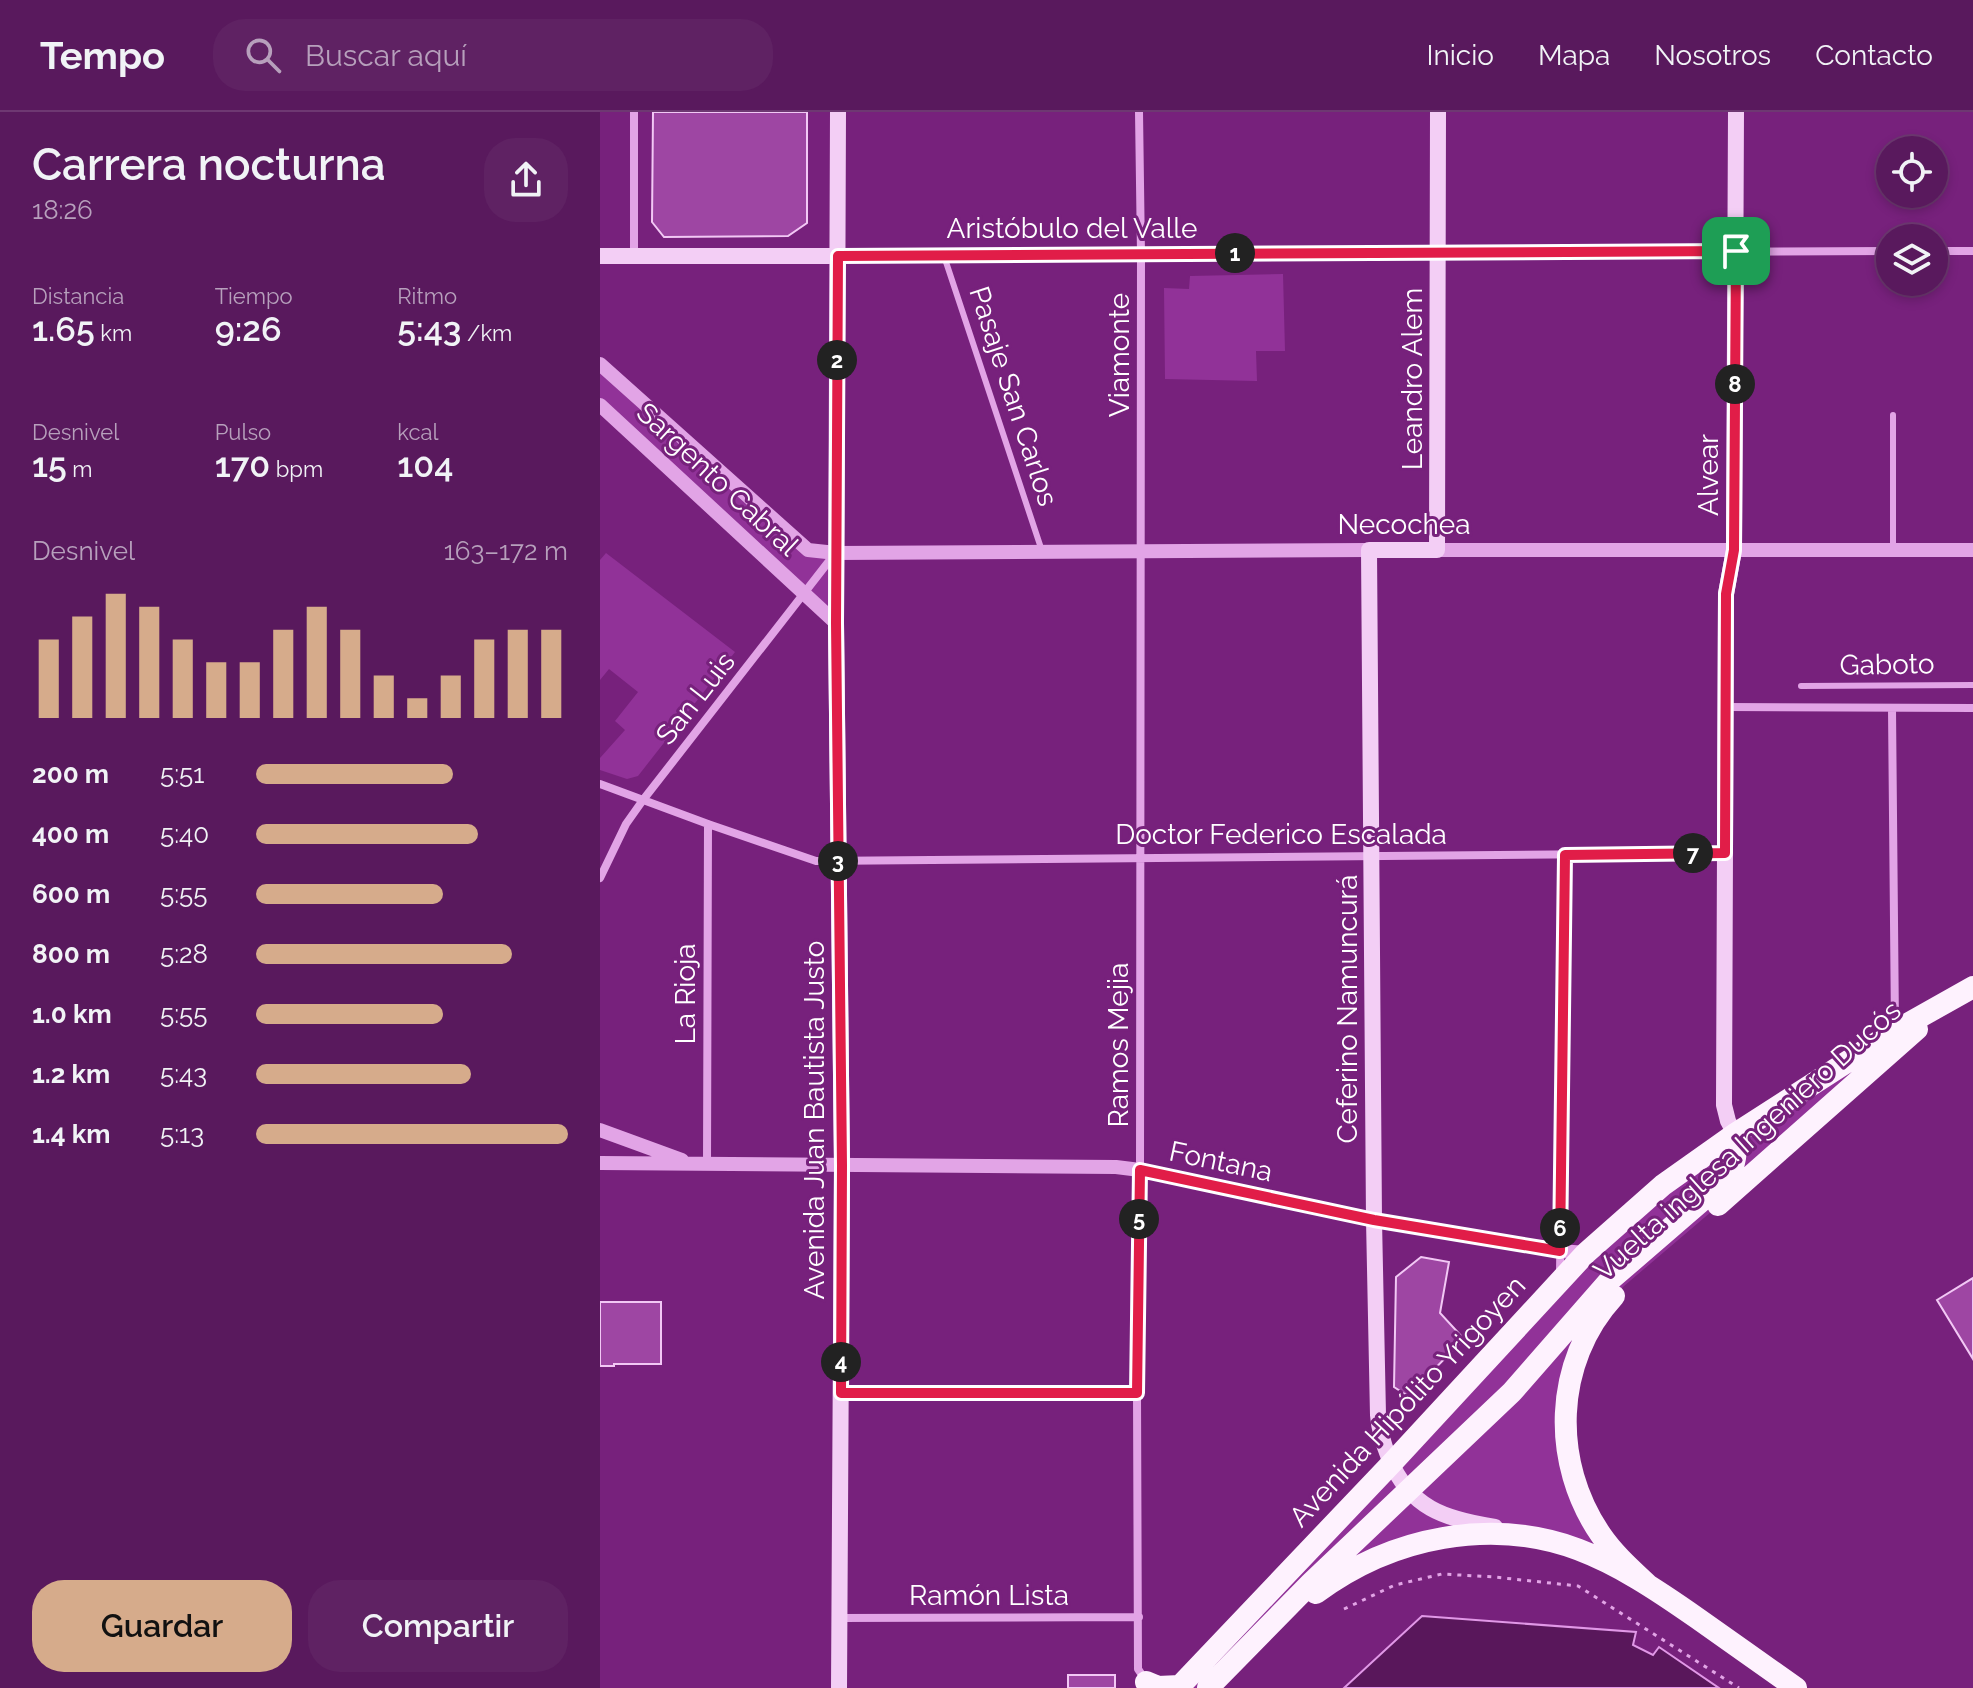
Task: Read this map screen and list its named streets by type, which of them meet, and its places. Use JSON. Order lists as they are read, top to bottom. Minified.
{"streets":{"highway":["Vuelta inglesa Ingeniero Ducós","Avenida Hipólito Yrigoyen"],"main road":["Aristóbulo del Valle","Leandro Alem","Alvear","Necochea","Ceferino Namuncurá","Avenida Juan Bautista Justo"],"street":["Viamonte","Sargento Cabral","San Luis","Doctor Federico Escalada","La Rioja","Ramos Mejia","Fontana","Ramón Lista"],"lane":["Pasaje San Carlos","Gaboto"]},"crossings":[["Aristóbulo del Valle","Viamonte"],["Aristóbulo del Valle","Leandro Alem"],["Aristóbulo del Valle","Pasaje San Carlos"],["Aristóbulo del Valle","Alvear"],["Aristóbulo del Valle","Avenida Juan Bautista Justo"],["Viamonte","Necochea"],["Viamonte","Ramos Mejia"],["Leandro Alem","Necochea"],["Pasaje San Carlos","Necochea"],["Alvear","Necochea"],["Alvear","Doctor Federico Escalada"],["Alvear","Avenida Hipólito Yrigoyen"],["Sargento Cabral","San Luis"],["Sargento Cabral","Avenida Juan Bautista Justo"],["Necochea","San Luis"],["Necochea","Ceferino Namuncurá"],["Necochea","Ramos Mejia"],["Necochea","Avenida Juan Bautista Justo"],["San Luis","Doctor Federico Escalada"],["San Luis","Avenida Juan Bautista Justo"],["Doctor Federico Escalada","La Rioja"],["Doctor Federico Escalada","Ceferino Namuncurá"],["Doctor Federico Escalada","Ramos Mejia"],["Doctor Federico Escalada","Avenida Juan Bautista Justo"],["La Rioja","Fontana"],["Ceferino Namuncurá","Fontana"],["Ceferino Namuncurá","Avenida Hipólito Yrigoyen"],["Ramos Mejia","Fontana"],["Ramos Mejia","Ramón Lista"],["Avenida Juan Bautista Justo","Fontana"],["Avenida Juan Bautista Justo","Ramón Lista"],["Vuelta inglesa Ingeniero Ducós","Avenida Hipólito Yrigoyen"],["Fontana","Avenida Hipólito Yrigoyen"]],"page":{"header":"Tempo","search":"Buscar aquí","nav":["Inicio","Mapa","Nosotros","Contacto"],"heading":["Carrera nocturna","18:26"],"pins":["1","2","8","7","3","5","6","4"],"stats":[["Distancia","1.65 km"],["Tiempo","9:26"],["Ritmo","5:43 /km"],["Desnivel","15 m"],["Pulso","170 bpm"],["kcal","104"]],"chart":["Desnivel","163–172 m"],"list":[{"name":"200 m","note":"5:51"},{"name":"400 m","note":"5:40"},{"name":"600 m","note":"5:55"},{"name":"800 m","note":"5:28"},{"name":"1.0 km","note":"5:55"},{"name":"1.2 km","note":"5:43"},{"name":"1.4 km","note":"5:13"}],"buttons":["Guardar","Compartir"]}}
